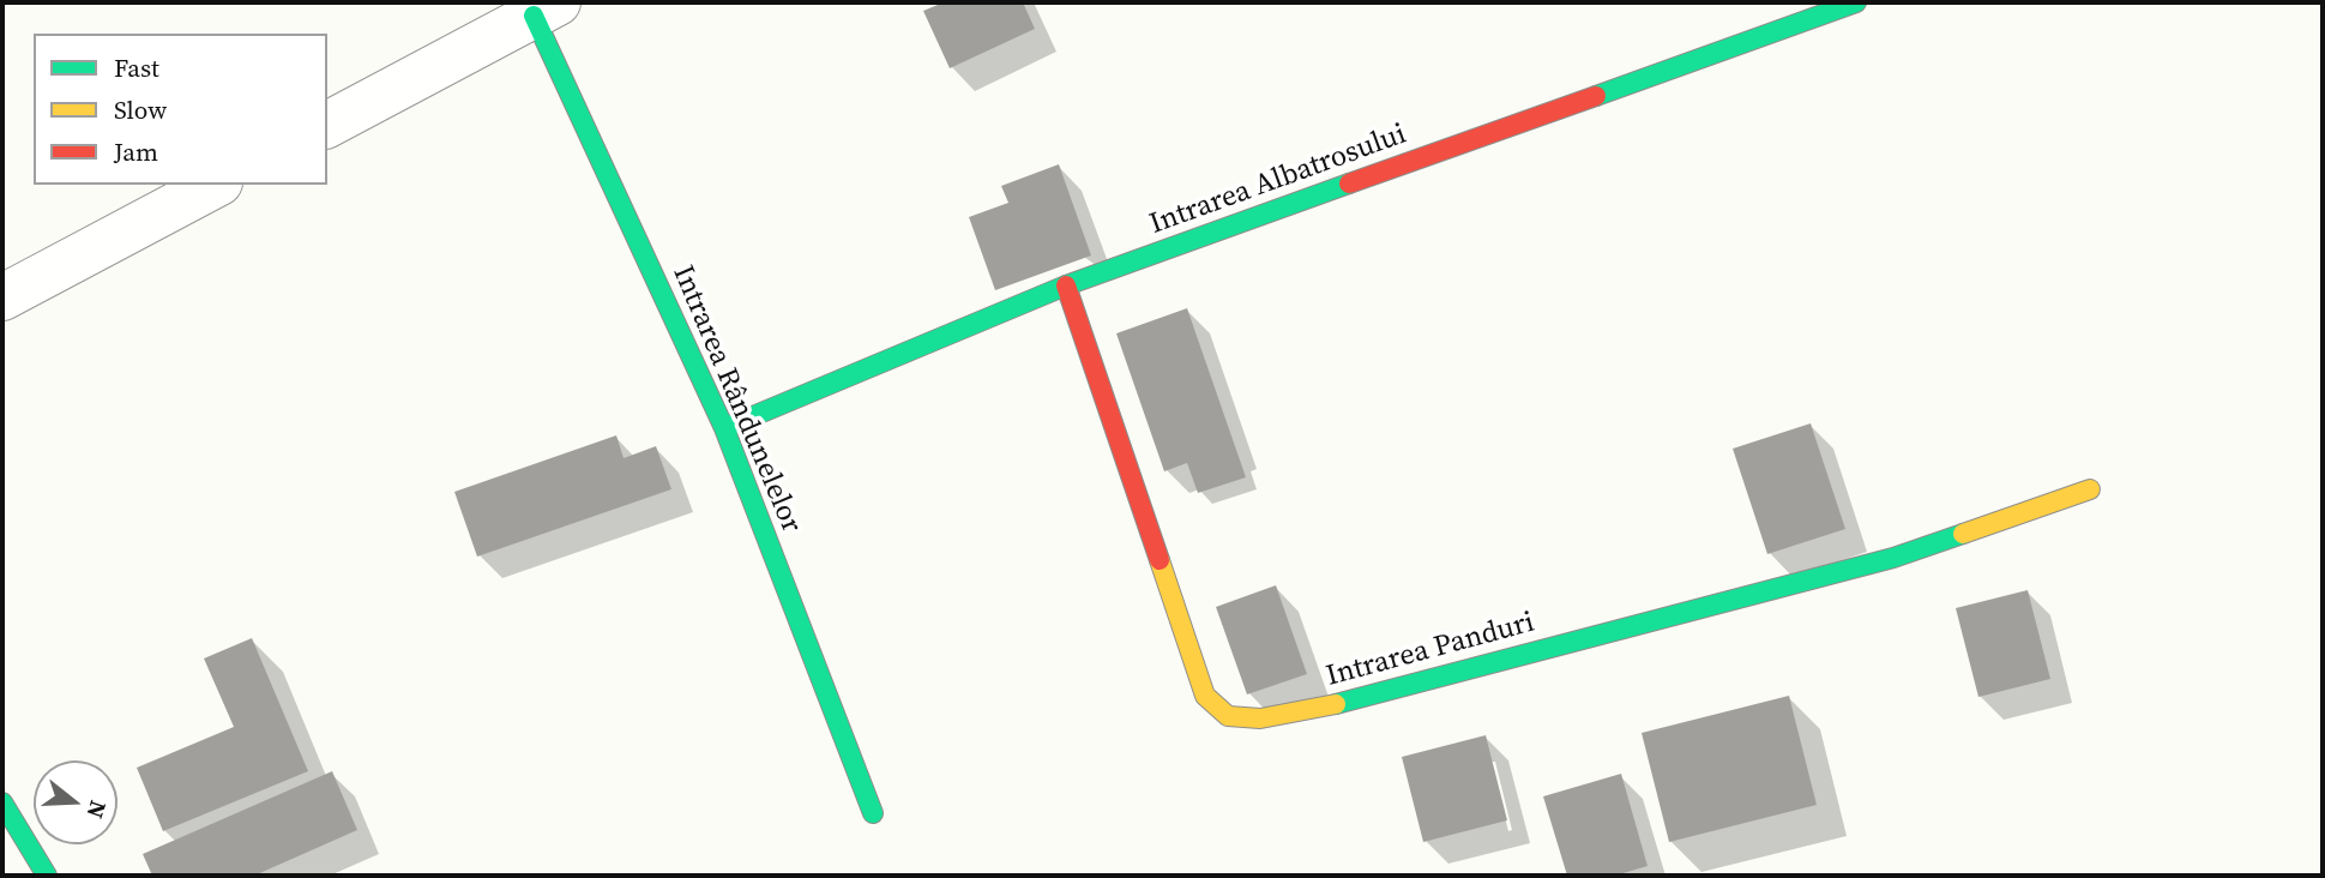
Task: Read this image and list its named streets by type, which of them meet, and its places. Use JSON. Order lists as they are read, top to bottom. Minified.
{"streets":{"street":["Intrarea Albatrosului","Intrarea Rândunelelor","Intrarea Panduri"]},"crossings":[["Intrarea Albatrosului","Intrarea Rândunelelor"],["Intrarea Albatrosului","Intrarea Panduri"]],"legend":["Fast","Slow","Jam"],"north":"right"}
